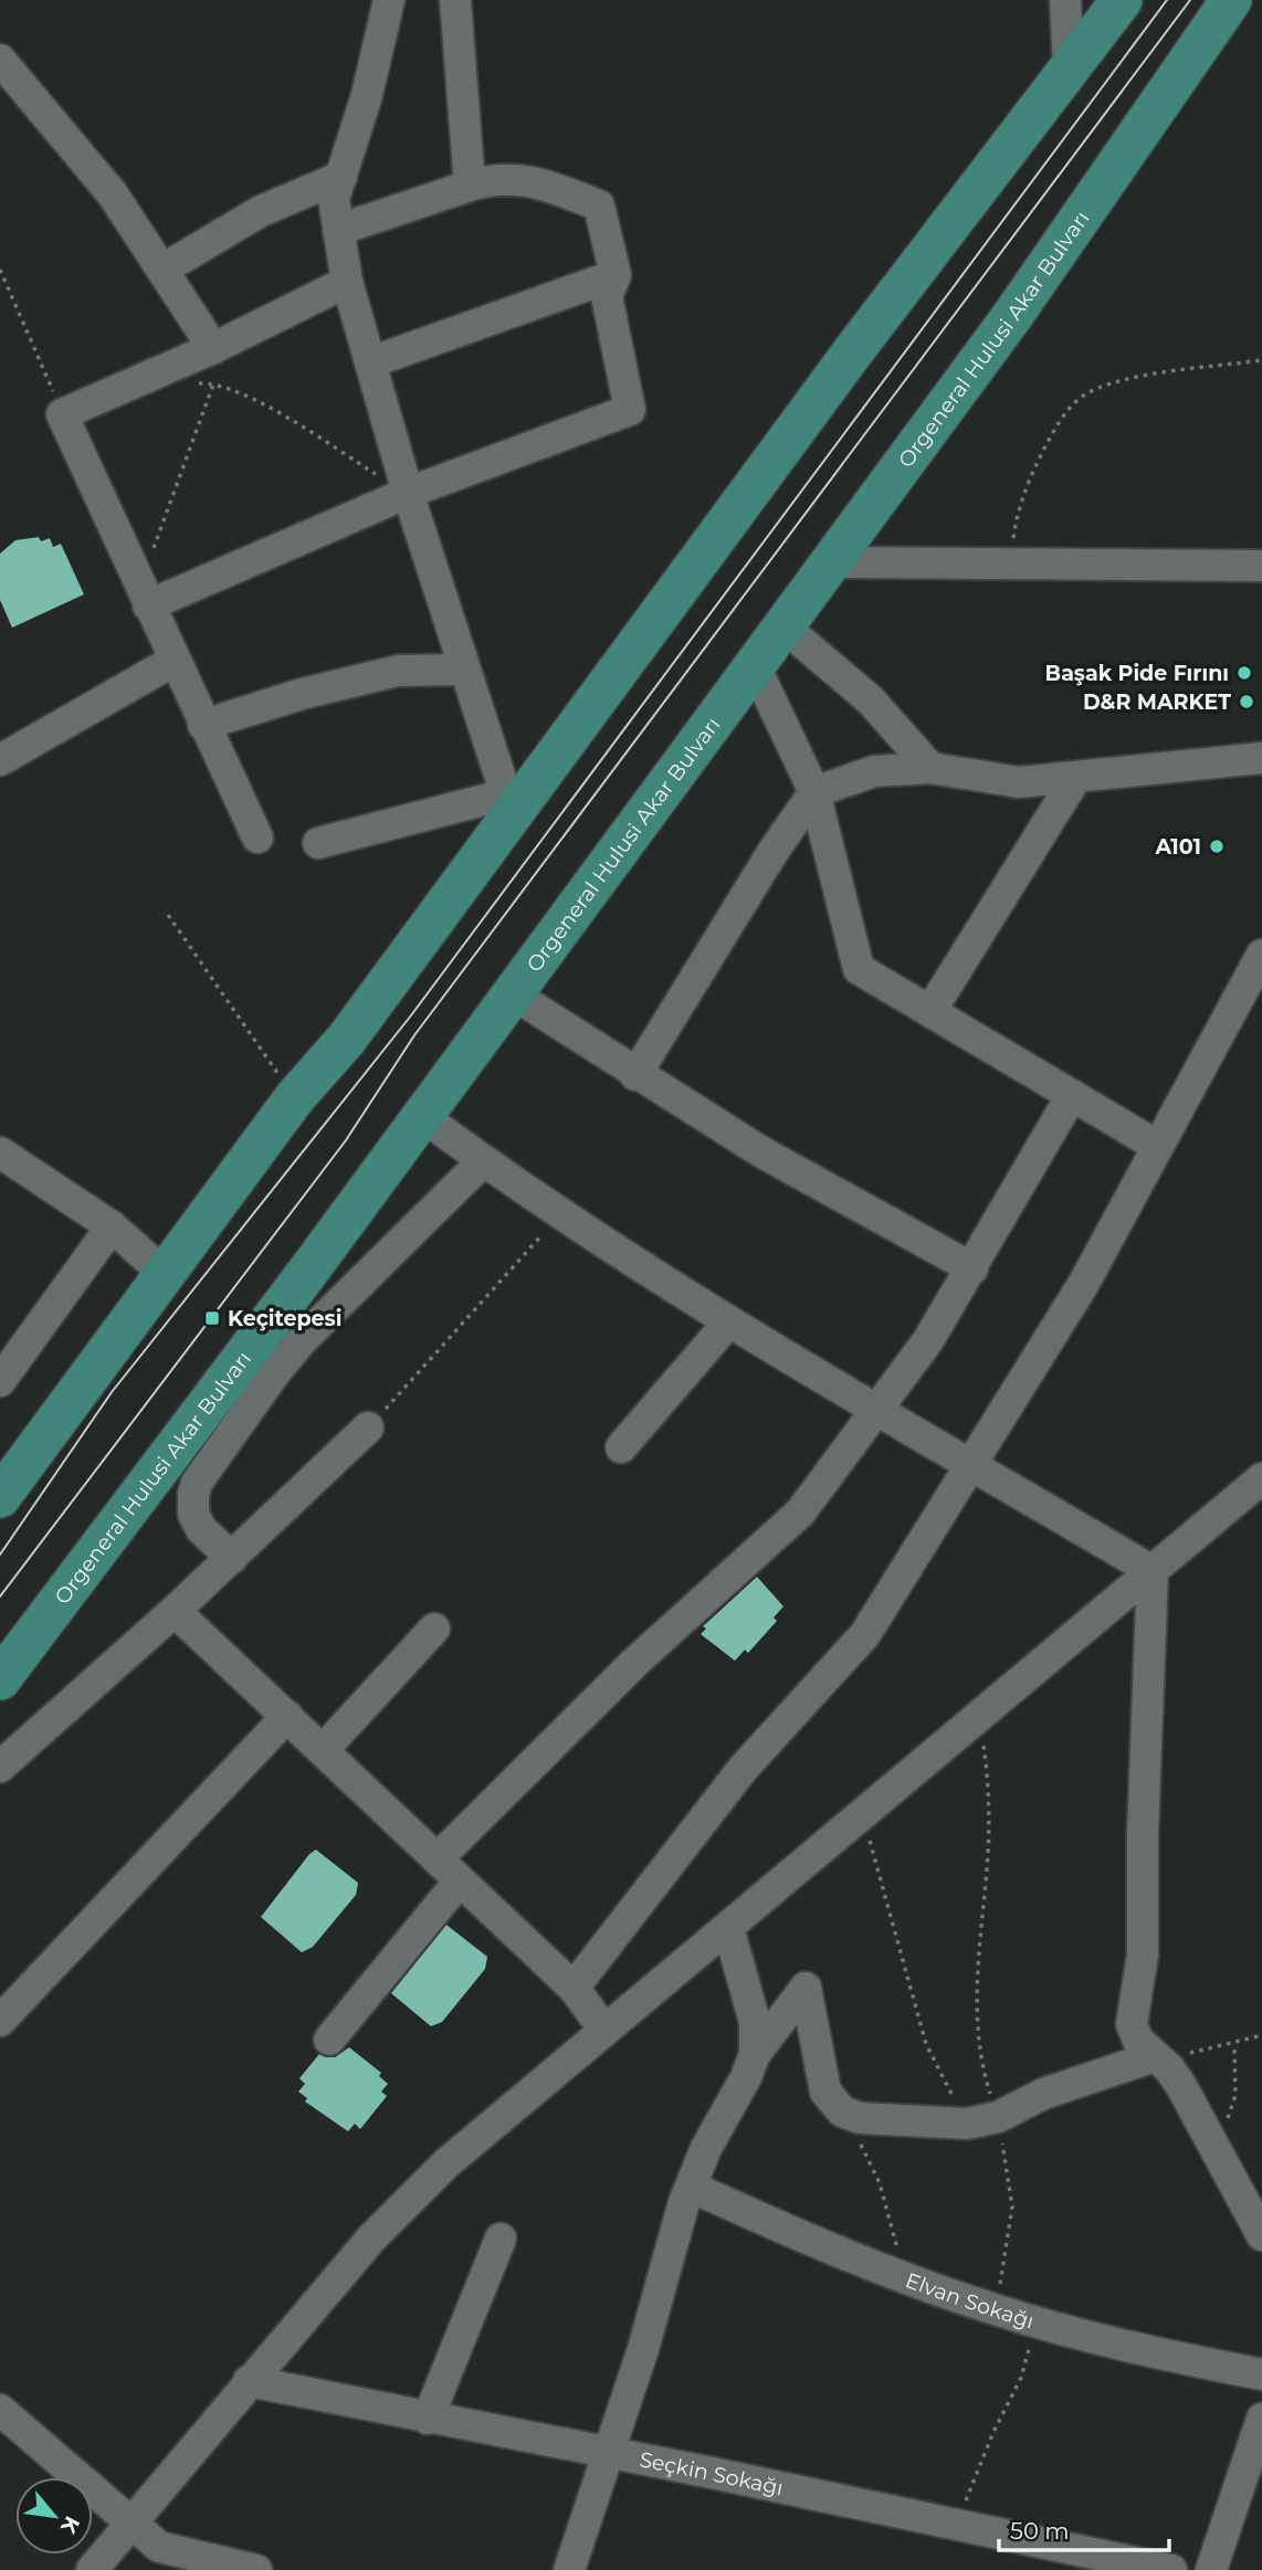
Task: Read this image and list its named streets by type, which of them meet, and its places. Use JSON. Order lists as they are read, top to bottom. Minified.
{"streets":{"main road":["Orgeneral Hulusi Akar Bulvarı"],"street":["Elvan Sokağı","Seçkin Sokağı"]},"places":{"other":["Başak Pide Fırını","D&R MARKET","A101"],"transit":["Keçitepesi"]},"scale_bar":"50 m","north":"bottom right"}
